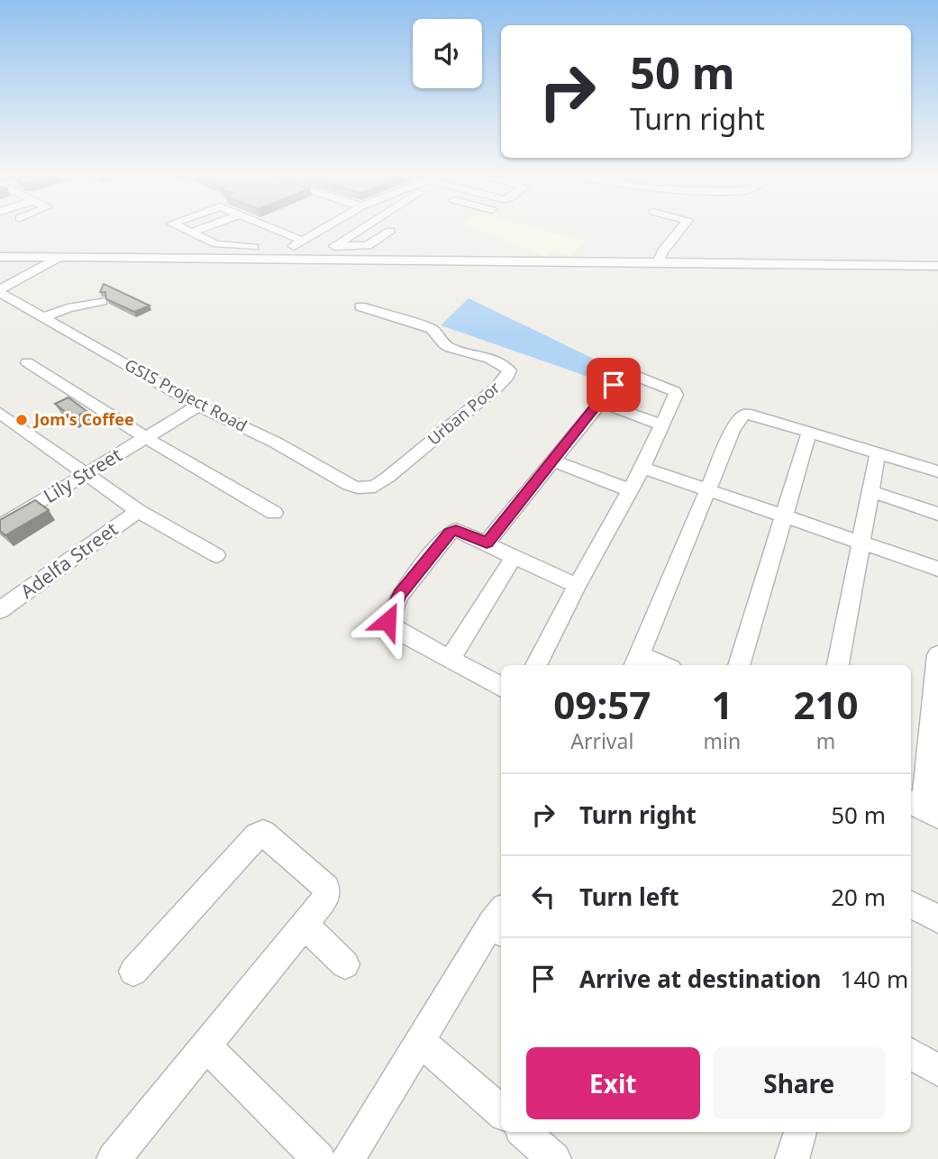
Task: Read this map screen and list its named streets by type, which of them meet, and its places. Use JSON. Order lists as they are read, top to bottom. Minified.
{"streets":{"street":["GSIS Project Road","Urban Poor","Lily Street","Adelfa Street"]},"crossings":[["GSIS Project Road","Urban Poor"],["GSIS Project Road","Lily Street"]],"places":["Jom's Coffee"],"page":{"turn":["50 m","Turn right"],"eta":["09:57","Arrival","1","min","210","m"],"list":[{"name":"Turn right","value":"50 m"},{"name":"Turn left","value":"20 m"},{"name":"Arrive at destination","value":"140 m"}],"buttons":["Exit","Share"]}}
